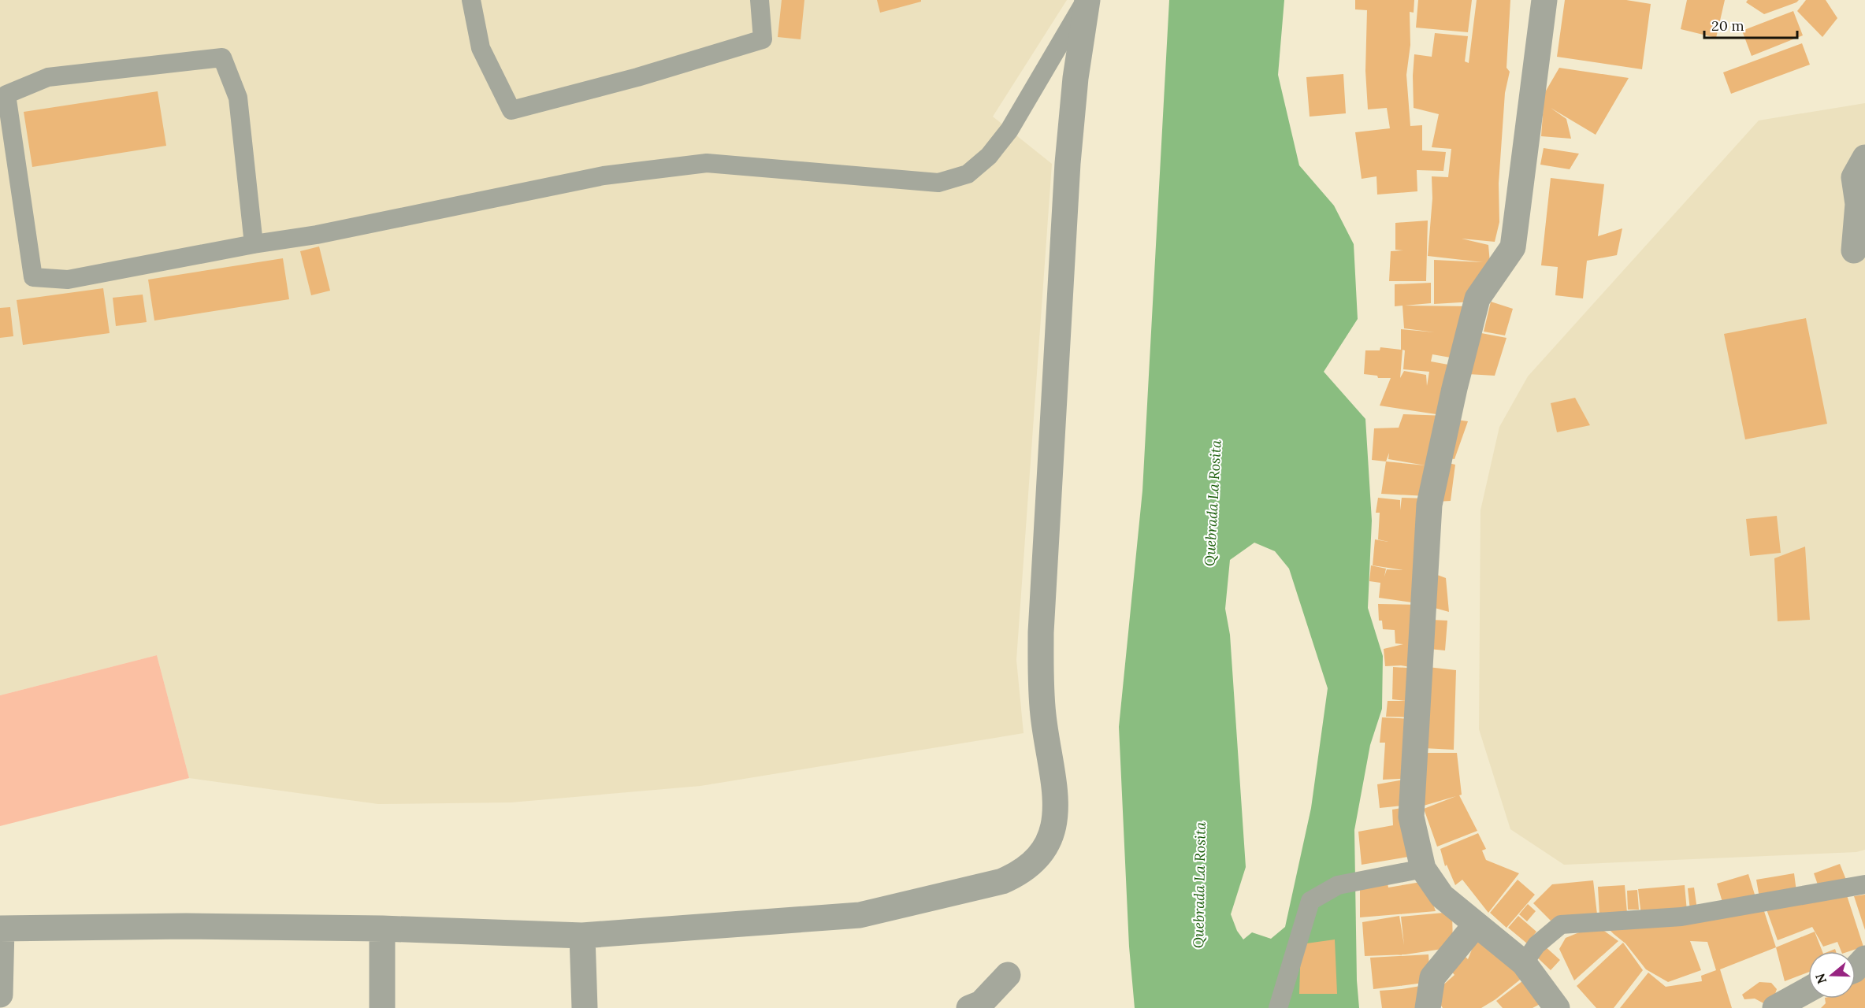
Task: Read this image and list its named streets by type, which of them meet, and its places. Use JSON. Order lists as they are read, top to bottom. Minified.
{"water":["Quebrada La Rosita"],"scale_bar":"20 m","north":"left"}
